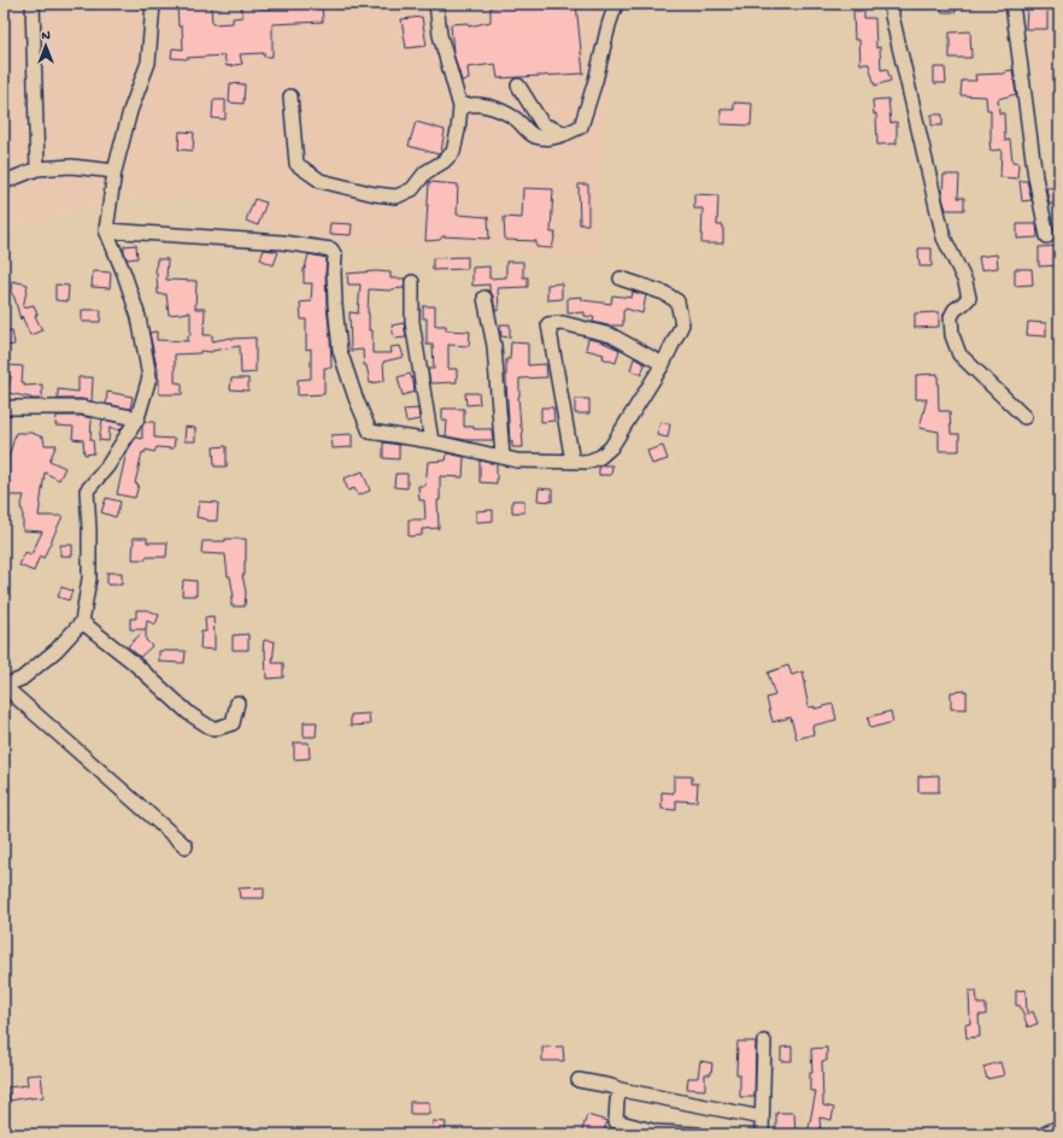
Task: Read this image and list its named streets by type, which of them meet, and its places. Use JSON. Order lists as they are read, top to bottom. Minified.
{"north":"top"}
